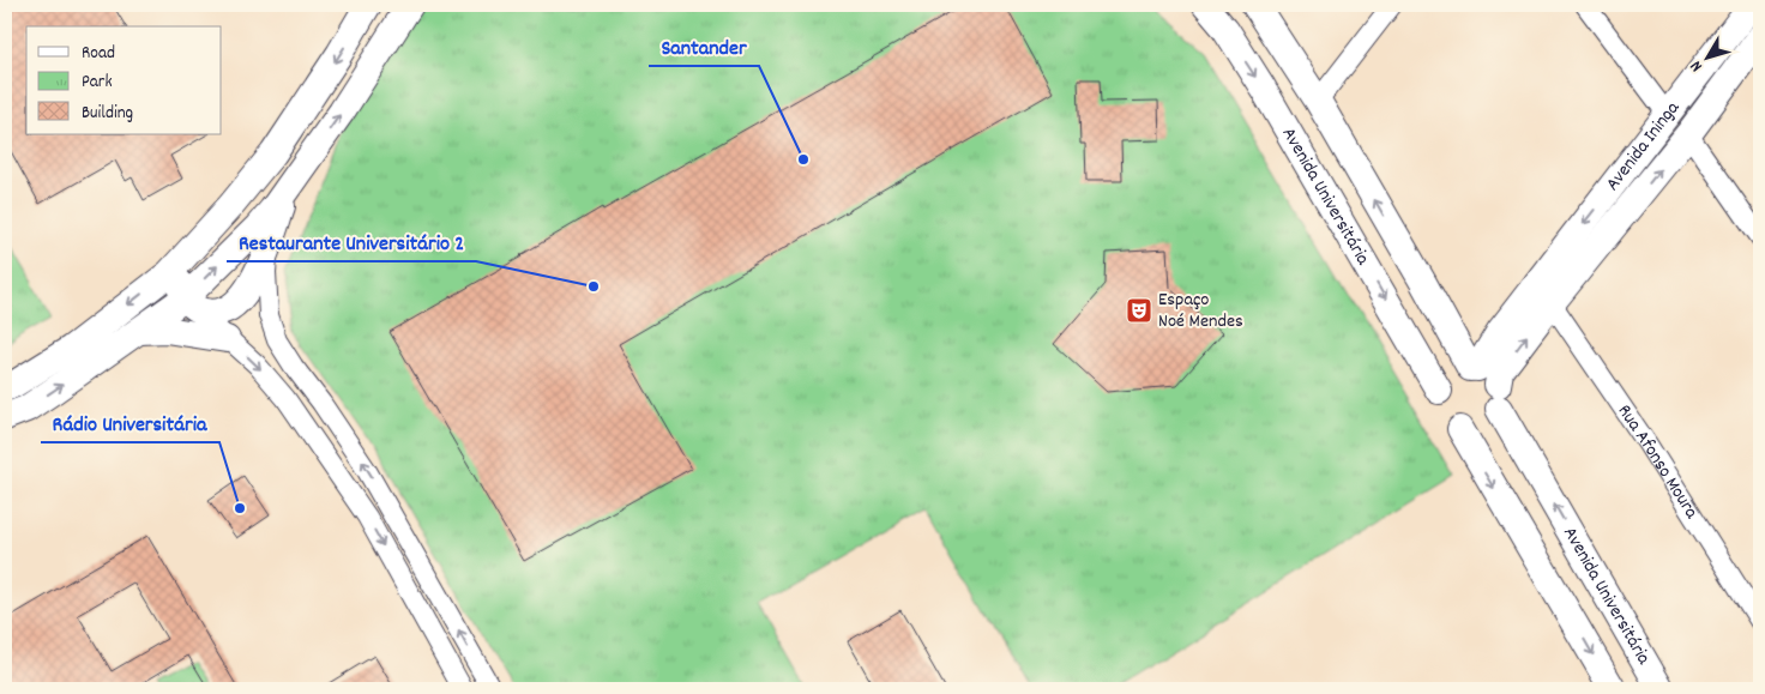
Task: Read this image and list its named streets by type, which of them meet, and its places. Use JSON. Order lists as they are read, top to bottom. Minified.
{"streets":{"main road":["Avenida Ininga","Avenida Universitária"],"street":["Rua Afonso Moura"]},"crossings":[["Avenida Ininga","Rua Afonso Moura"]],"places":{"other":["Santander","Restaurante Universitário 2","Rádio Universitária"],"theatre":["Espaço Noé Mendes"]},"legend":["Road","Park","Building"],"north":"bottom left"}
